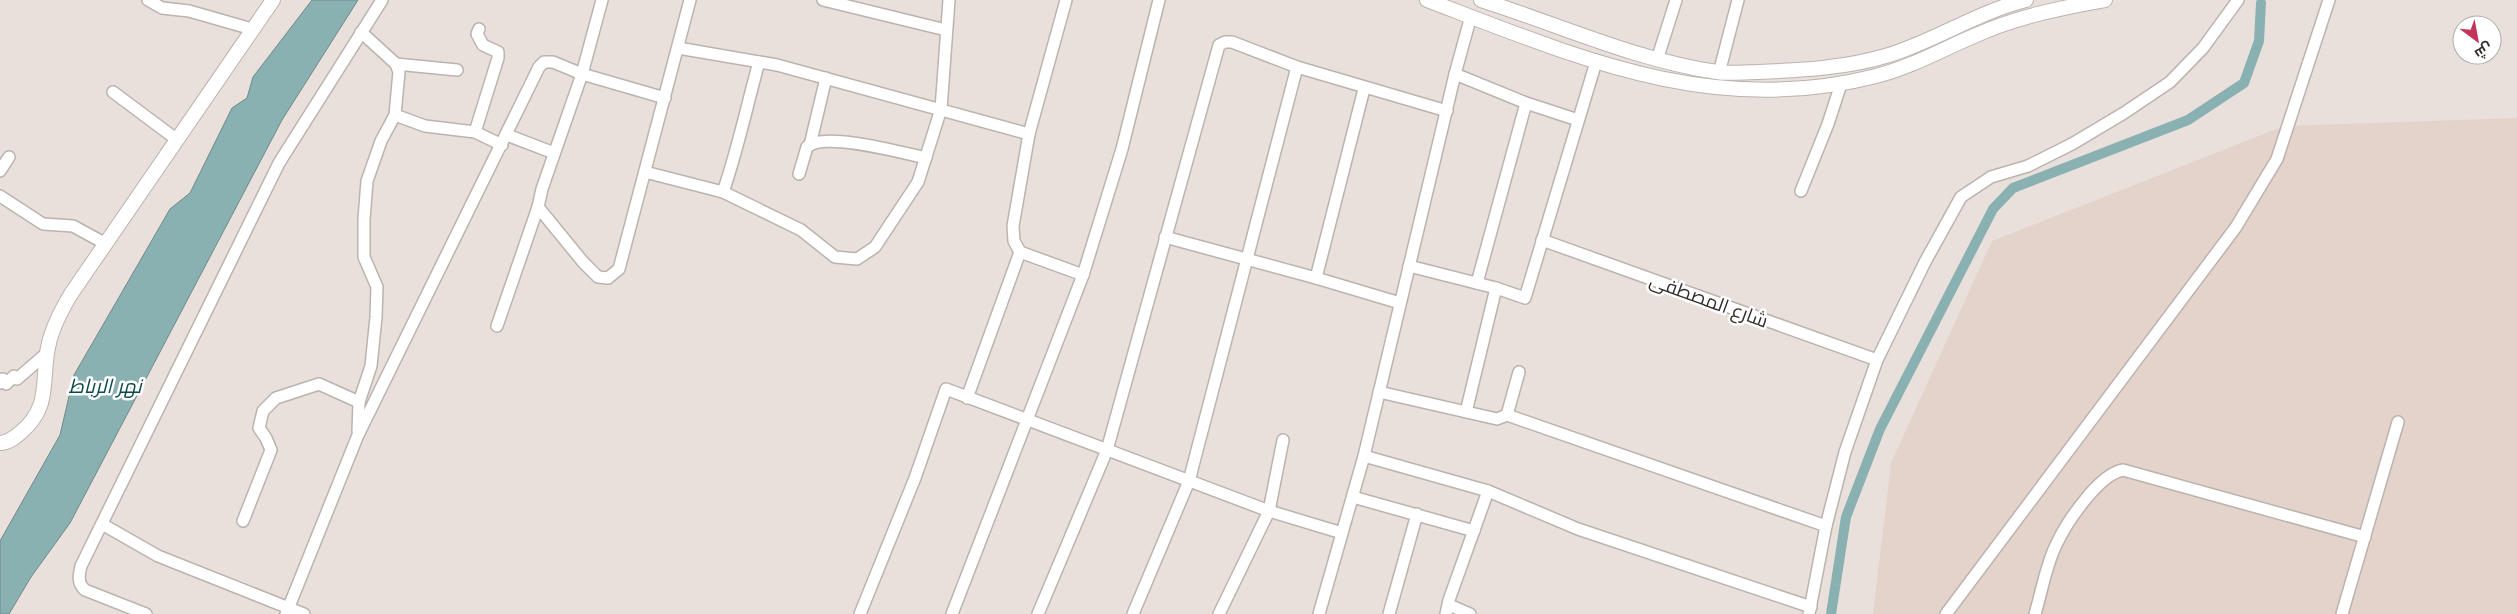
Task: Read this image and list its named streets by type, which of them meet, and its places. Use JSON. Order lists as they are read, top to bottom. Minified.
{"streets":{"street":["شارع المصطفى"]},"water":["نهر الرباط"],"north":"bottom right"}
